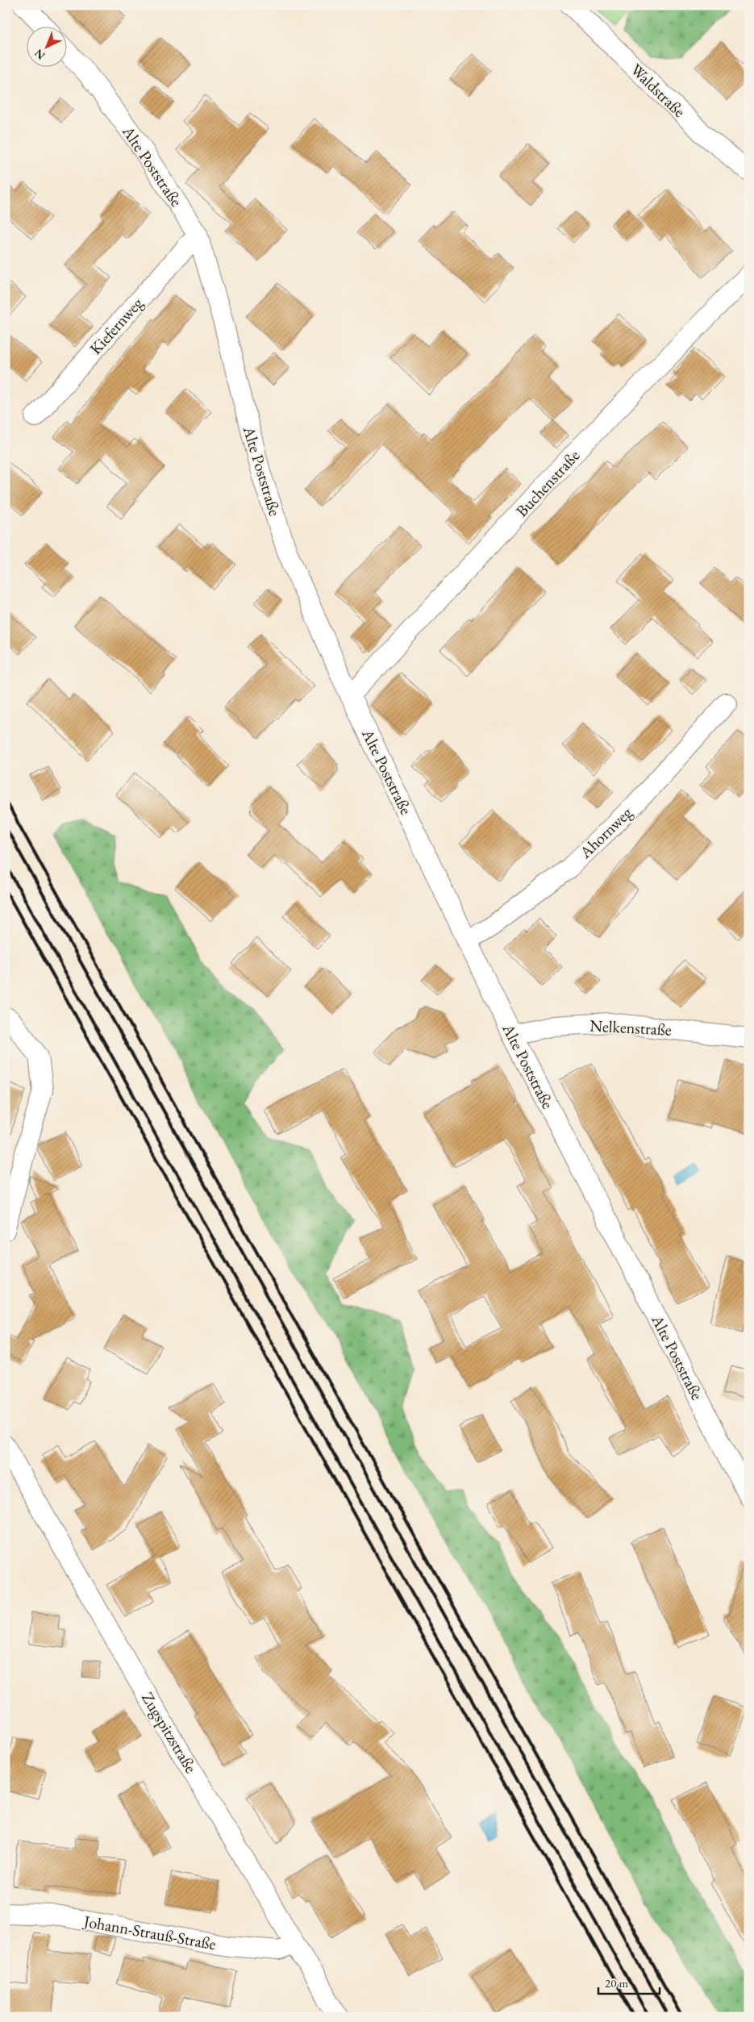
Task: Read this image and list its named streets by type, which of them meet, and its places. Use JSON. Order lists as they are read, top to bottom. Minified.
{"streets":{"street":["Waldstraße","Alte Poststraße","Kiefernweg","Buchenstraße","Ahornweg","Nelkenstraße","Zugspitzstraße","Johann-Strauß-Straße"]},"crossings":[["Alte Poststraße","Kiefernweg"],["Alte Poststraße","Buchenstraße"],["Alte Poststraße","Ahornweg"],["Alte Poststraße","Nelkenstraße"],["Zugspitzstraße","Johann-Strauß-Straße"]],"scale_bar":"20 m","north":"bottom left"}
